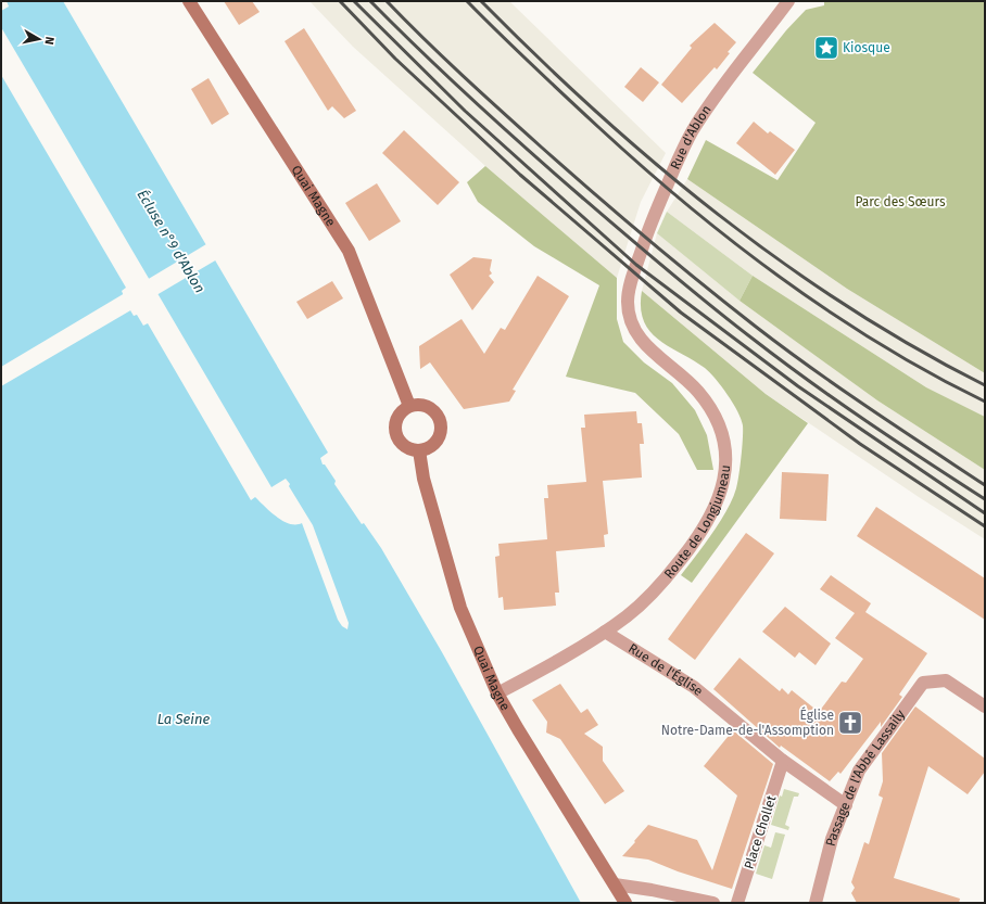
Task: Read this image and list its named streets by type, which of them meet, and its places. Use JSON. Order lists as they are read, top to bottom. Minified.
{"streets":{"main road":["Quai Magne"],"street":["Rue d'Ablon","Route de Longjumeau","Rue de l'Église","Passage de l'Abbé Lassaily","Place Chollet"]},"crossings":[["Rue d'Ablon","Route de Longjumeau"],["Quai Magne","Route de Longjumeau"],["Route de Longjumeau","Rue de l'Église"],["Rue de l'Église","Passage de l'Abbé Lassaily"],["Rue de l'Église","Place Chollet"]],"water":["Écluse n°9 d'Ablon","La Seine"],"parks":["Parc des Sœurs"],"places":{"place":["Kiosque"],"church":["Église Notre-Dame-de-l'Assomption"]},"north":"right"}
